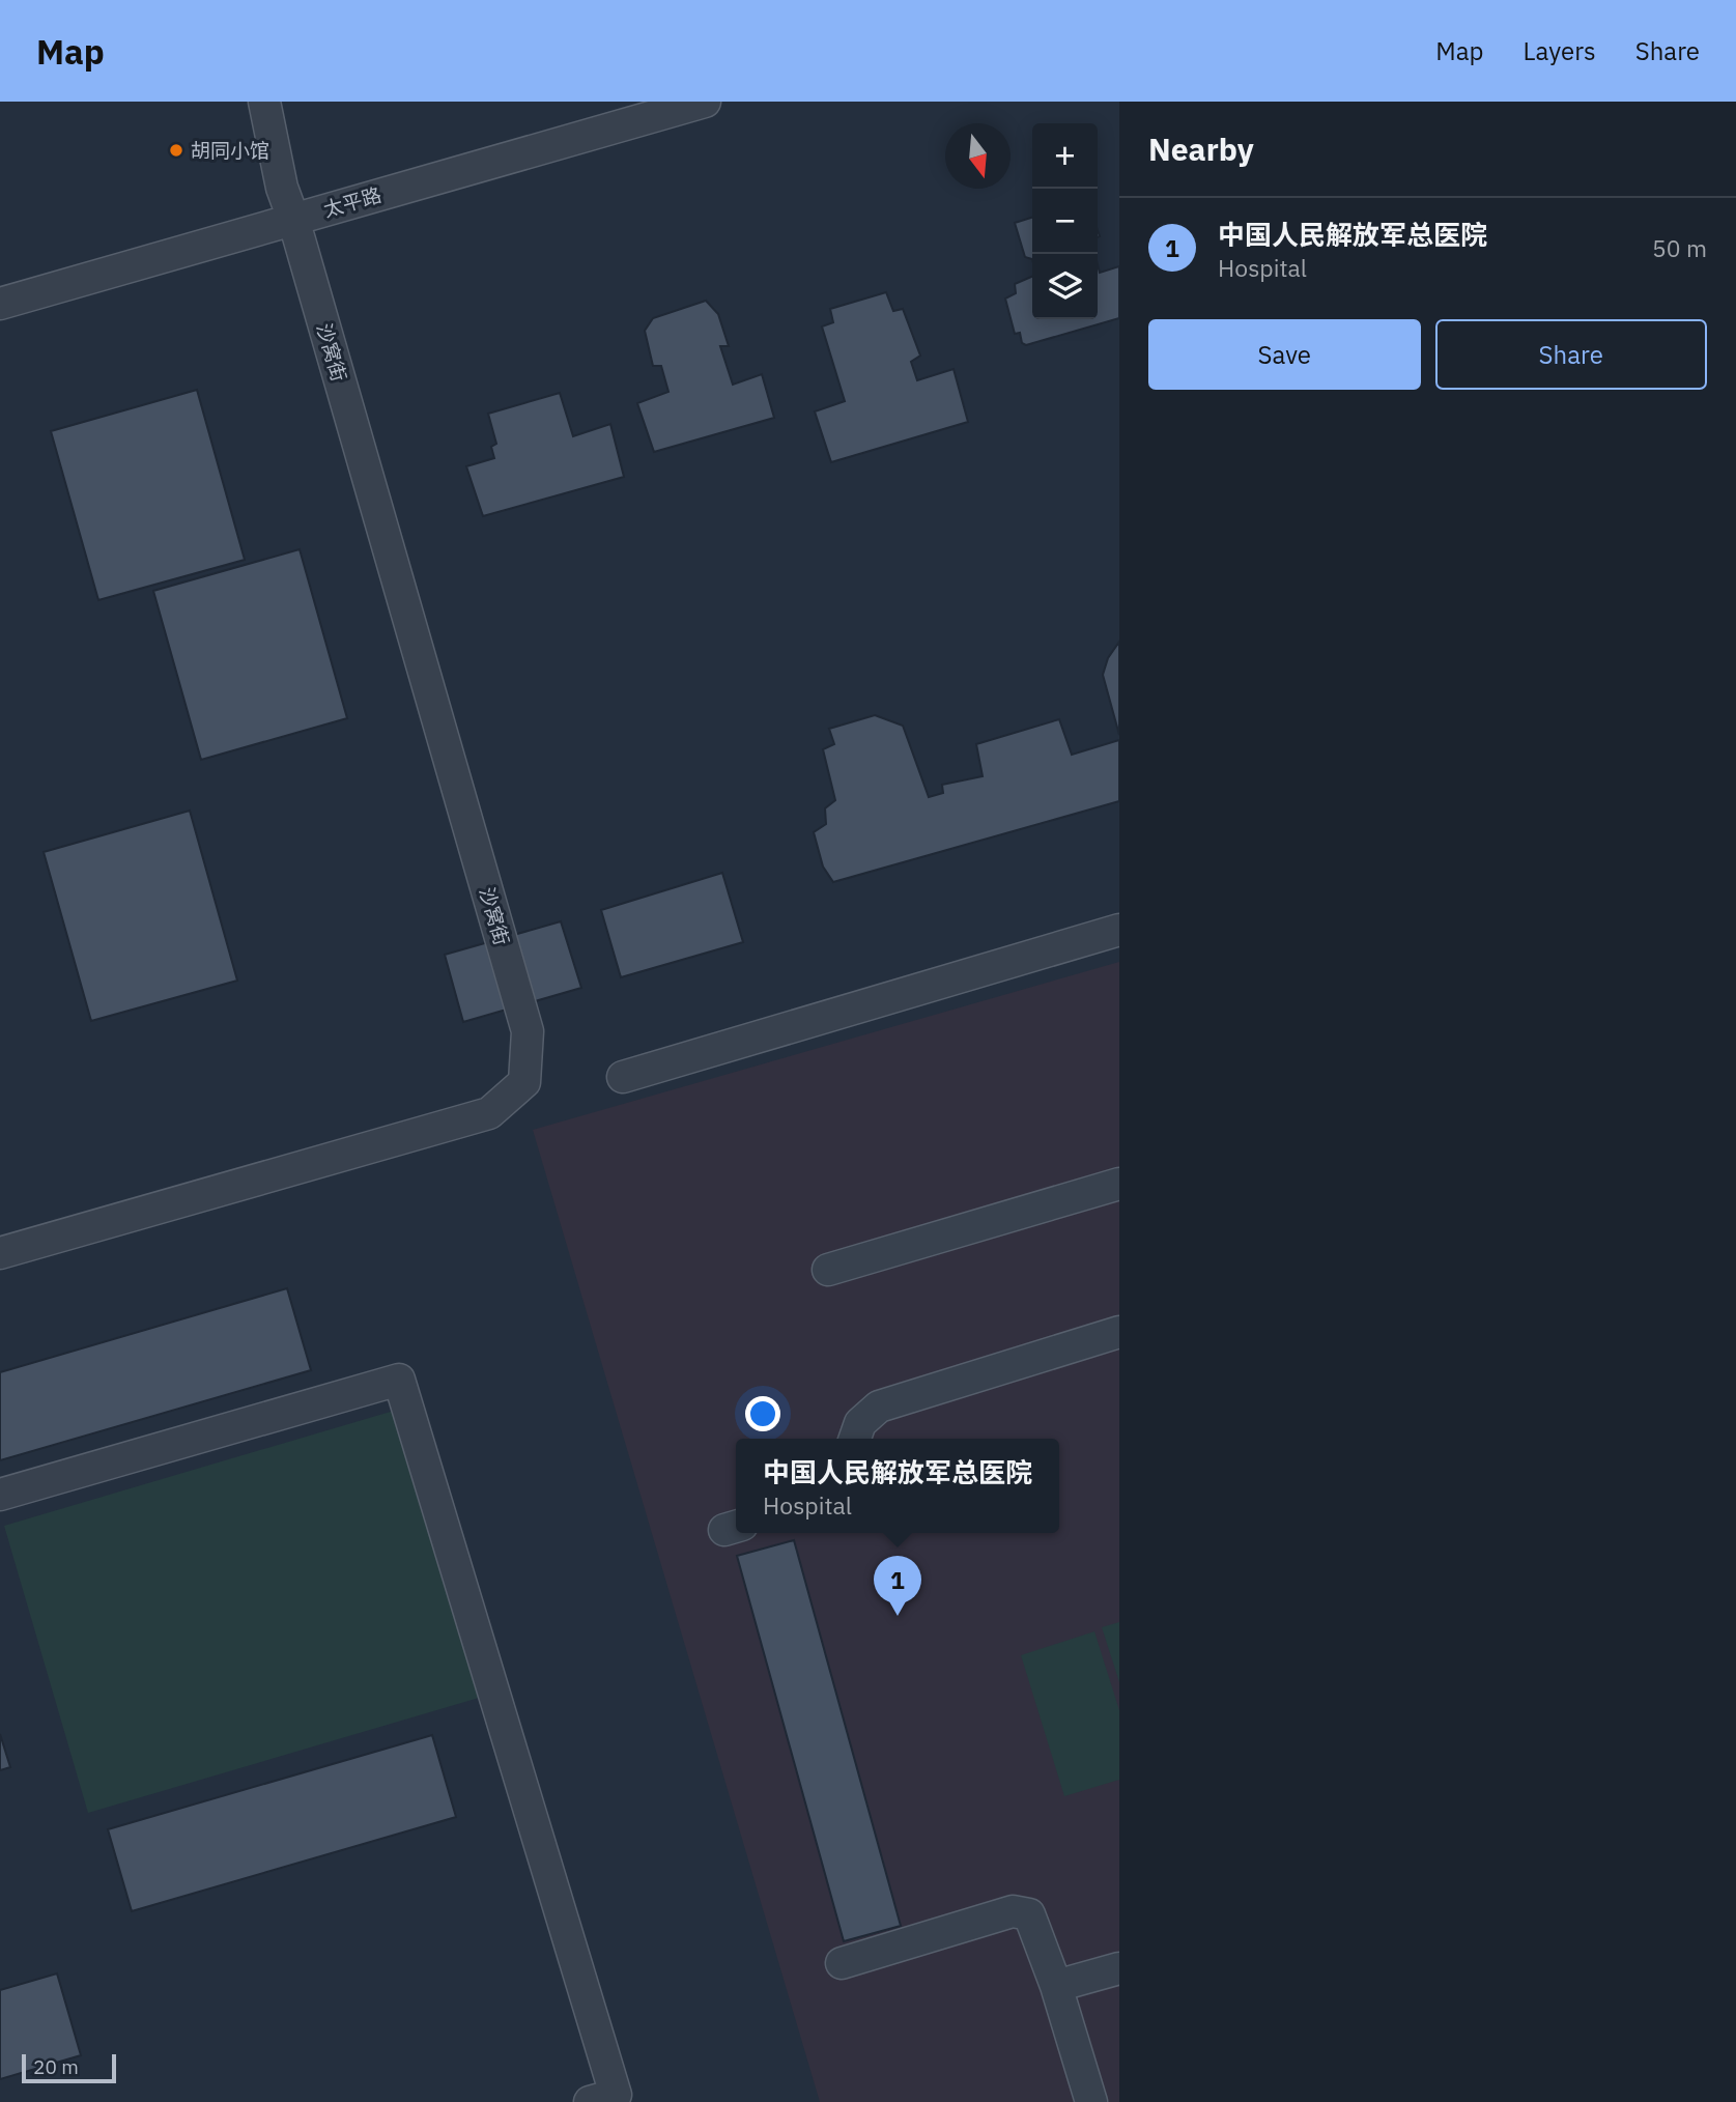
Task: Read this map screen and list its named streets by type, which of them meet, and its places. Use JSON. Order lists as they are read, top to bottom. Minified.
{"streets":{"street":["太平路","沙窝街"]},"crossings":[["太平路","沙窝街"]],"places":["胡同小馆"],"scale_bar":"20 m","north":"bottom","page":{"header":"Map","nav":["Map","Layers","Share"],"heading":"Nearby","map_buttons":["+","−"],"list":[{"mark":"1","name":"中国人民解放军总医院","note":"Hospital","value":"50 m"}],"buttons":["Save","Share"],"popup":["中国人民解放军总医院","Hospital"],"pins":"1","scale":"20 m"}}
